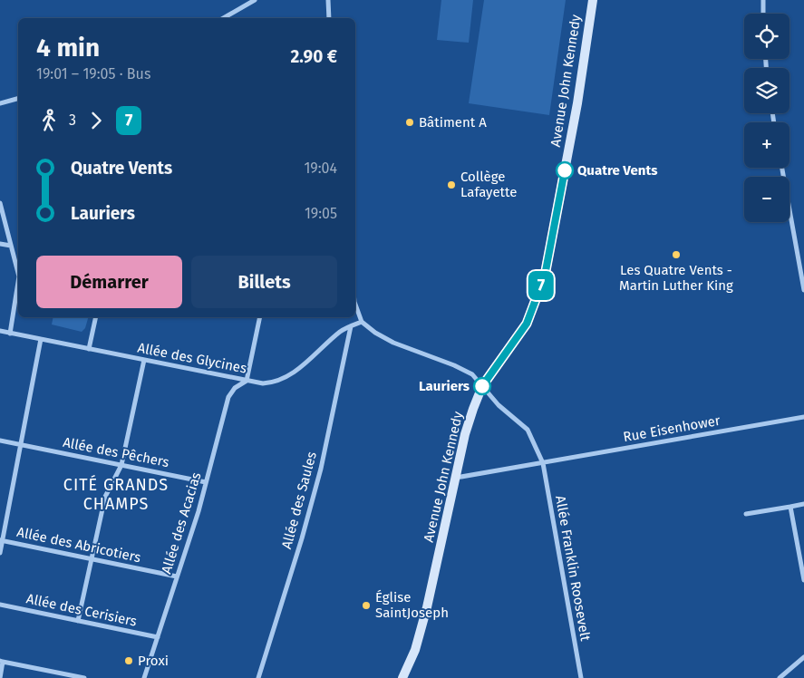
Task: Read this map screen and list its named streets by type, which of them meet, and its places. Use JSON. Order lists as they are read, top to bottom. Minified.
{"streets":{"main road":["Avenue John Kennedy"],"street":["Allée des Glycines","Rue Eisenhower","Allée des Pêchers","Allée des Saules","Allée des Acacias","Allée des Abricotiers","Allée Franklin Roosevelt","Allée des Cerisiers"]},"crossings":[["Avenue John Kennedy","Rue Eisenhower"],["Allée des Glycines","Allée des Saules"],["Allée des Glycines","Allée des Acacias"],["Rue Eisenhower","Allée Franklin Roosevelt"],["Allée des Pêchers","Allée des Acacias"],["Allée des Acacias","Allée des Abricotiers"],["Allée des Acacias","Allée des Cerisiers"]],"districts":["CITÉ GRANDS CHAMPS"],"places":["Bâtiment A","Quatre Vents","Collège Lafayette","Les Quatre Vents - Martin Luther King","Lauriers","Église SaintJoseph","Proxi"],"lines":["bus line 7"],"page":{"on_map":"7","map_buttons":["+","−"],"heading":["4 min","19:01 – 19:05 · Bus","2.90 €"],"legs":["3","7"],"list":[{"name":"Quatre Vents","value":"19:04"},{"name":"Lauriers","value":"19:05"}],"buttons":["Démarrer","Billets"]}}
